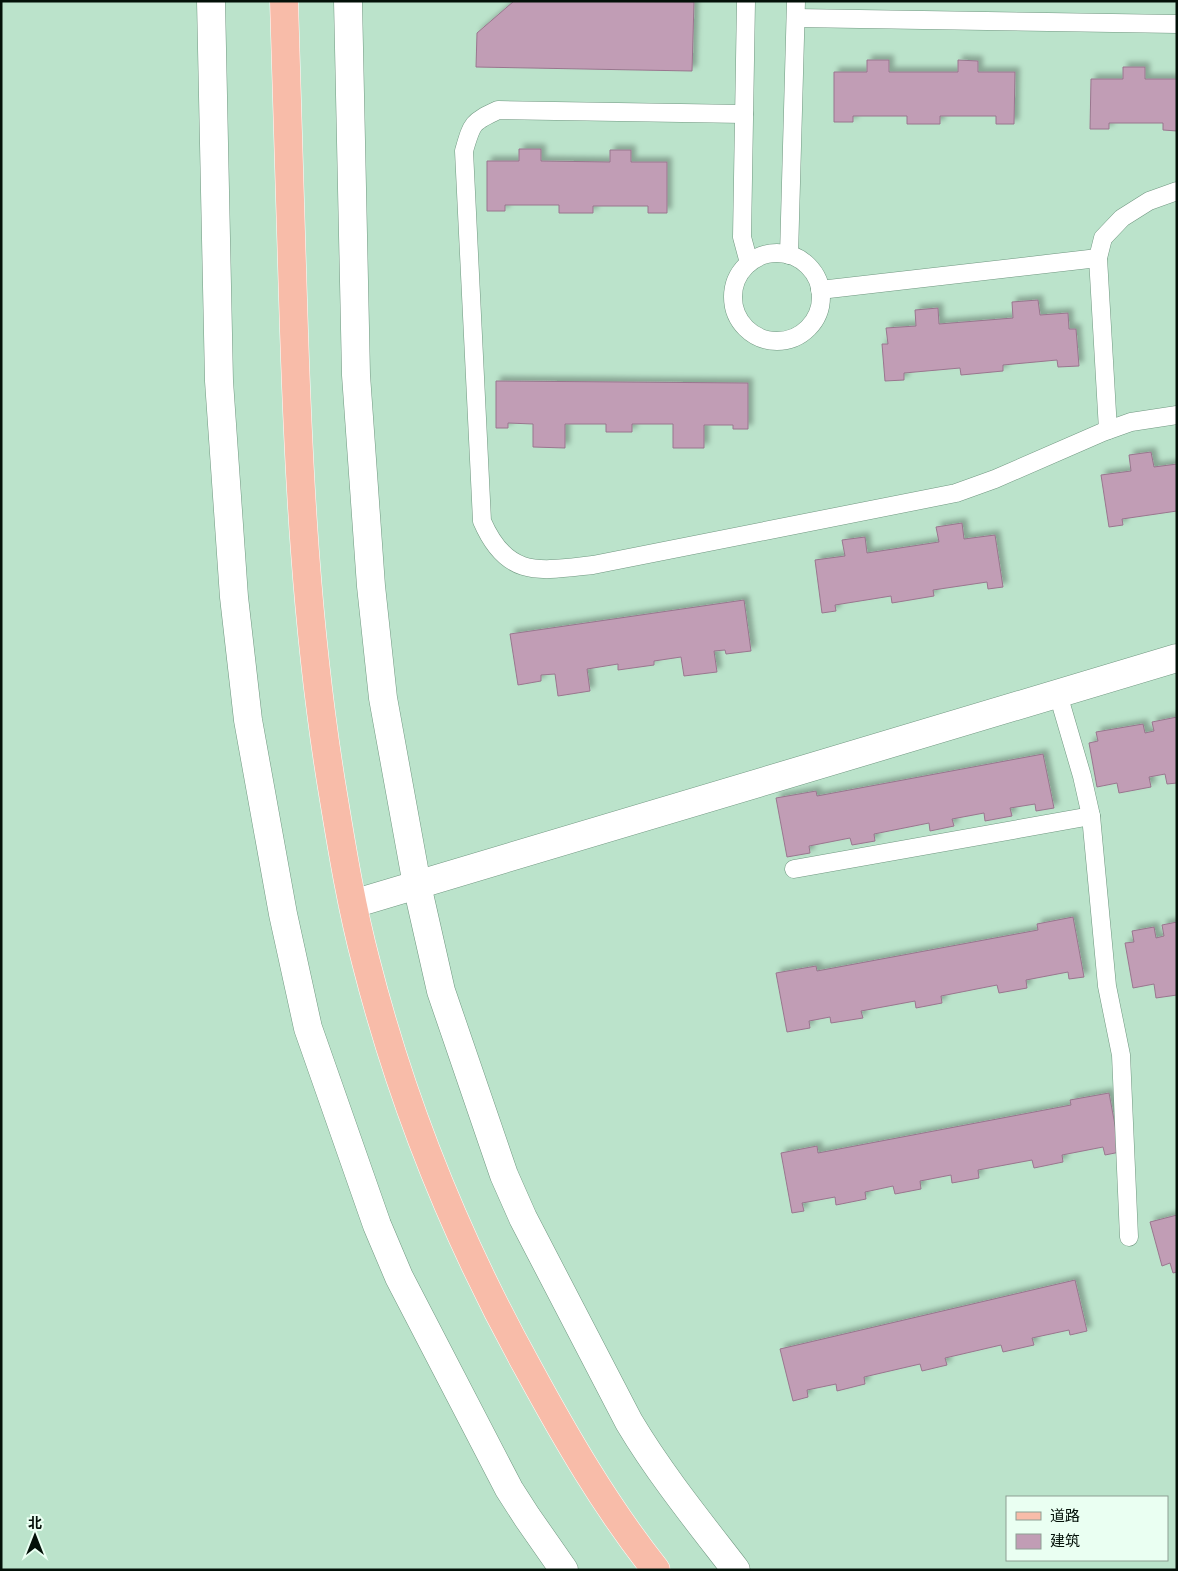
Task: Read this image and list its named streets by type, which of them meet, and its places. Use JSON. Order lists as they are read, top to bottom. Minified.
{"legend":["道路","建筑"],"north":"top"}
